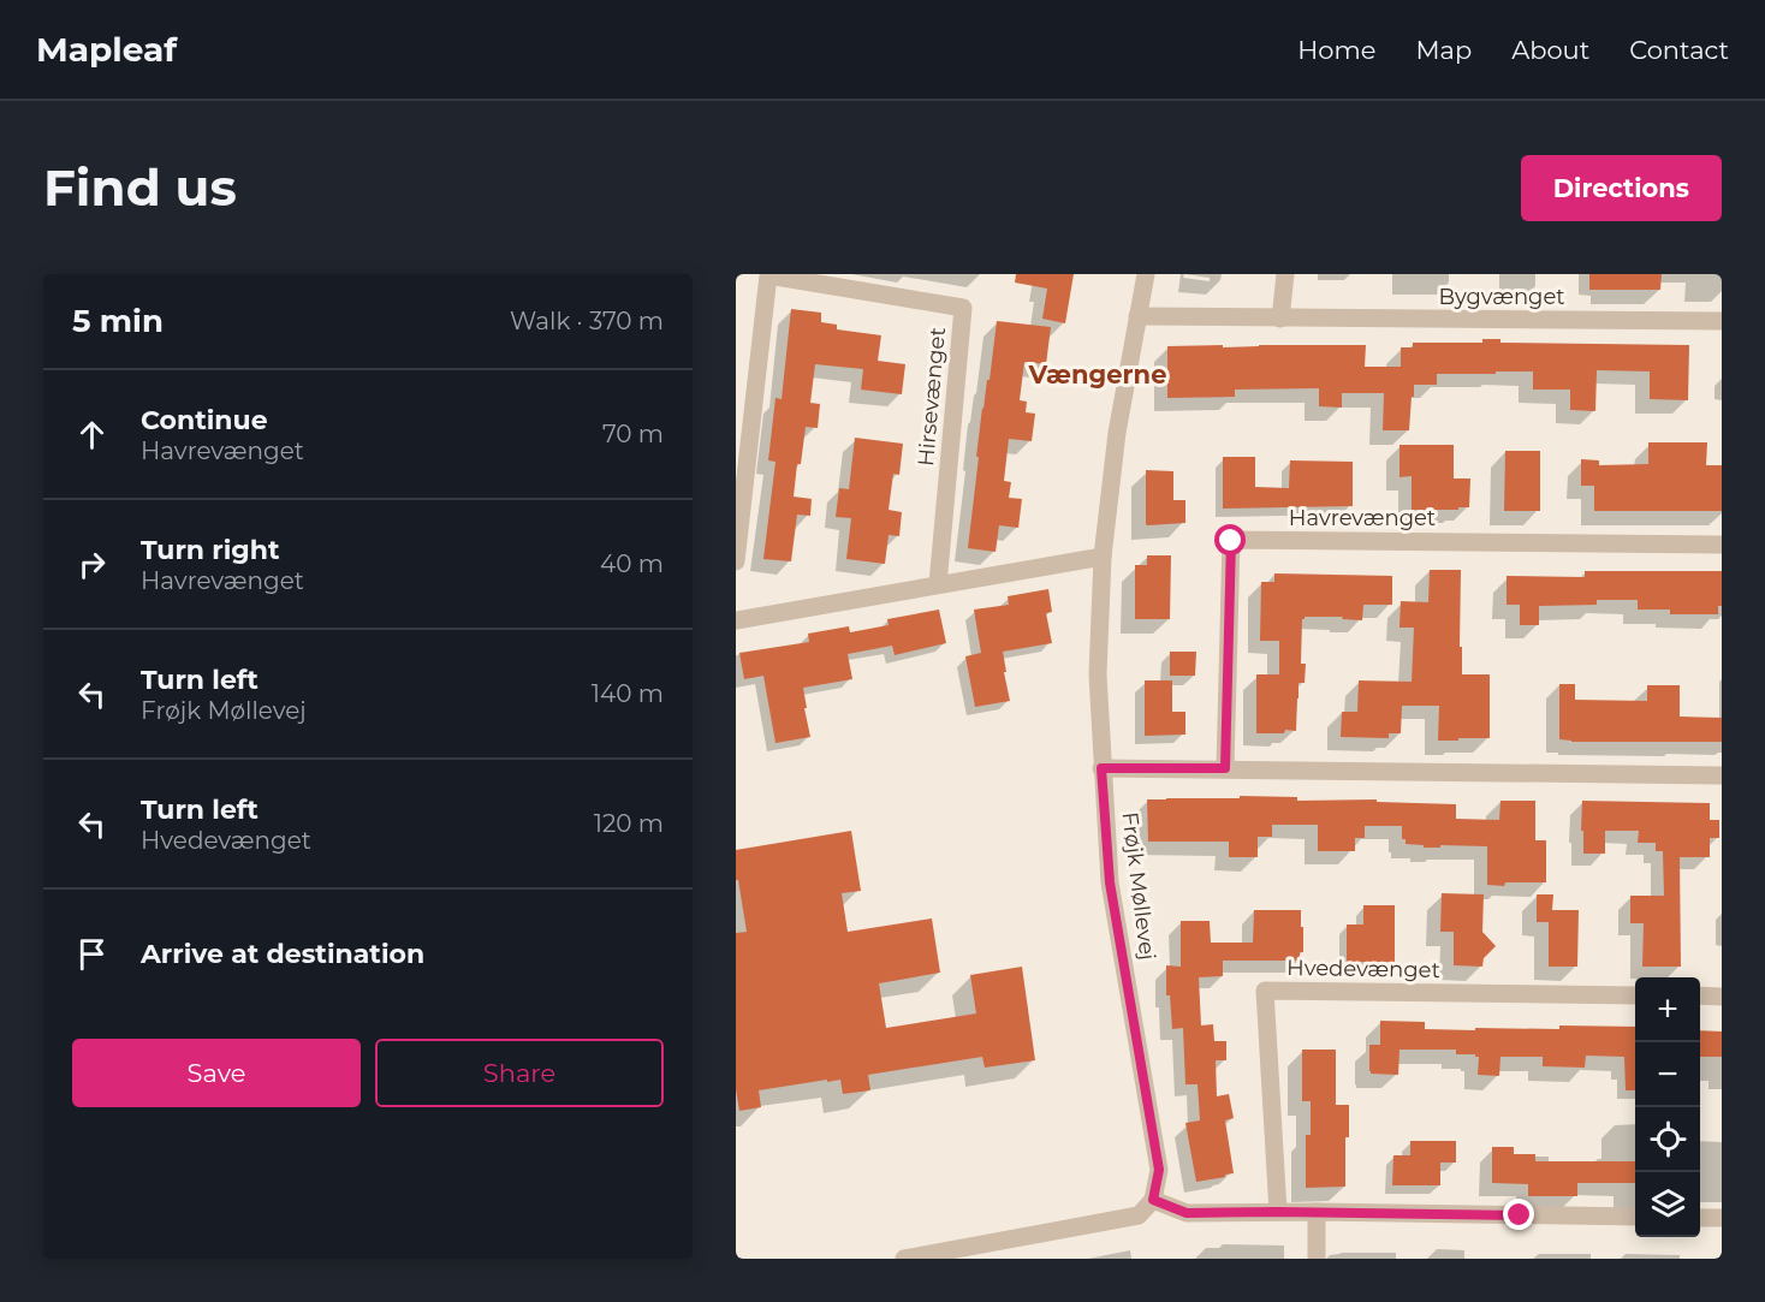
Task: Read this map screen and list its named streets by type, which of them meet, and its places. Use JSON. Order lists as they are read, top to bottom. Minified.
{"streets":{"street":["Bygvænget","Hirsevænget","Havrevænget","Frøjk Møllevej","Hvedevænget"]},"crossings":[["Bygvænget","Frøjk Møllevej"]],"districts":["Vængerne"],"page":{"header":"Mapleaf","nav":["Home","Map","About","Contact"],"buttons":["Directions",["Save","Share"]],"title":"Find us","heading":["5 min","Walk · 370 m"],"list":[["Continue","Havrevænget","70 m"],["Turn right","Havrevænget","40 m"],["Turn left","Frøjk Møllevej","140 m"],["Turn left","Hvedevænget","120 m"],"Arrive at destination"],"map_buttons":["+","−"]}}
